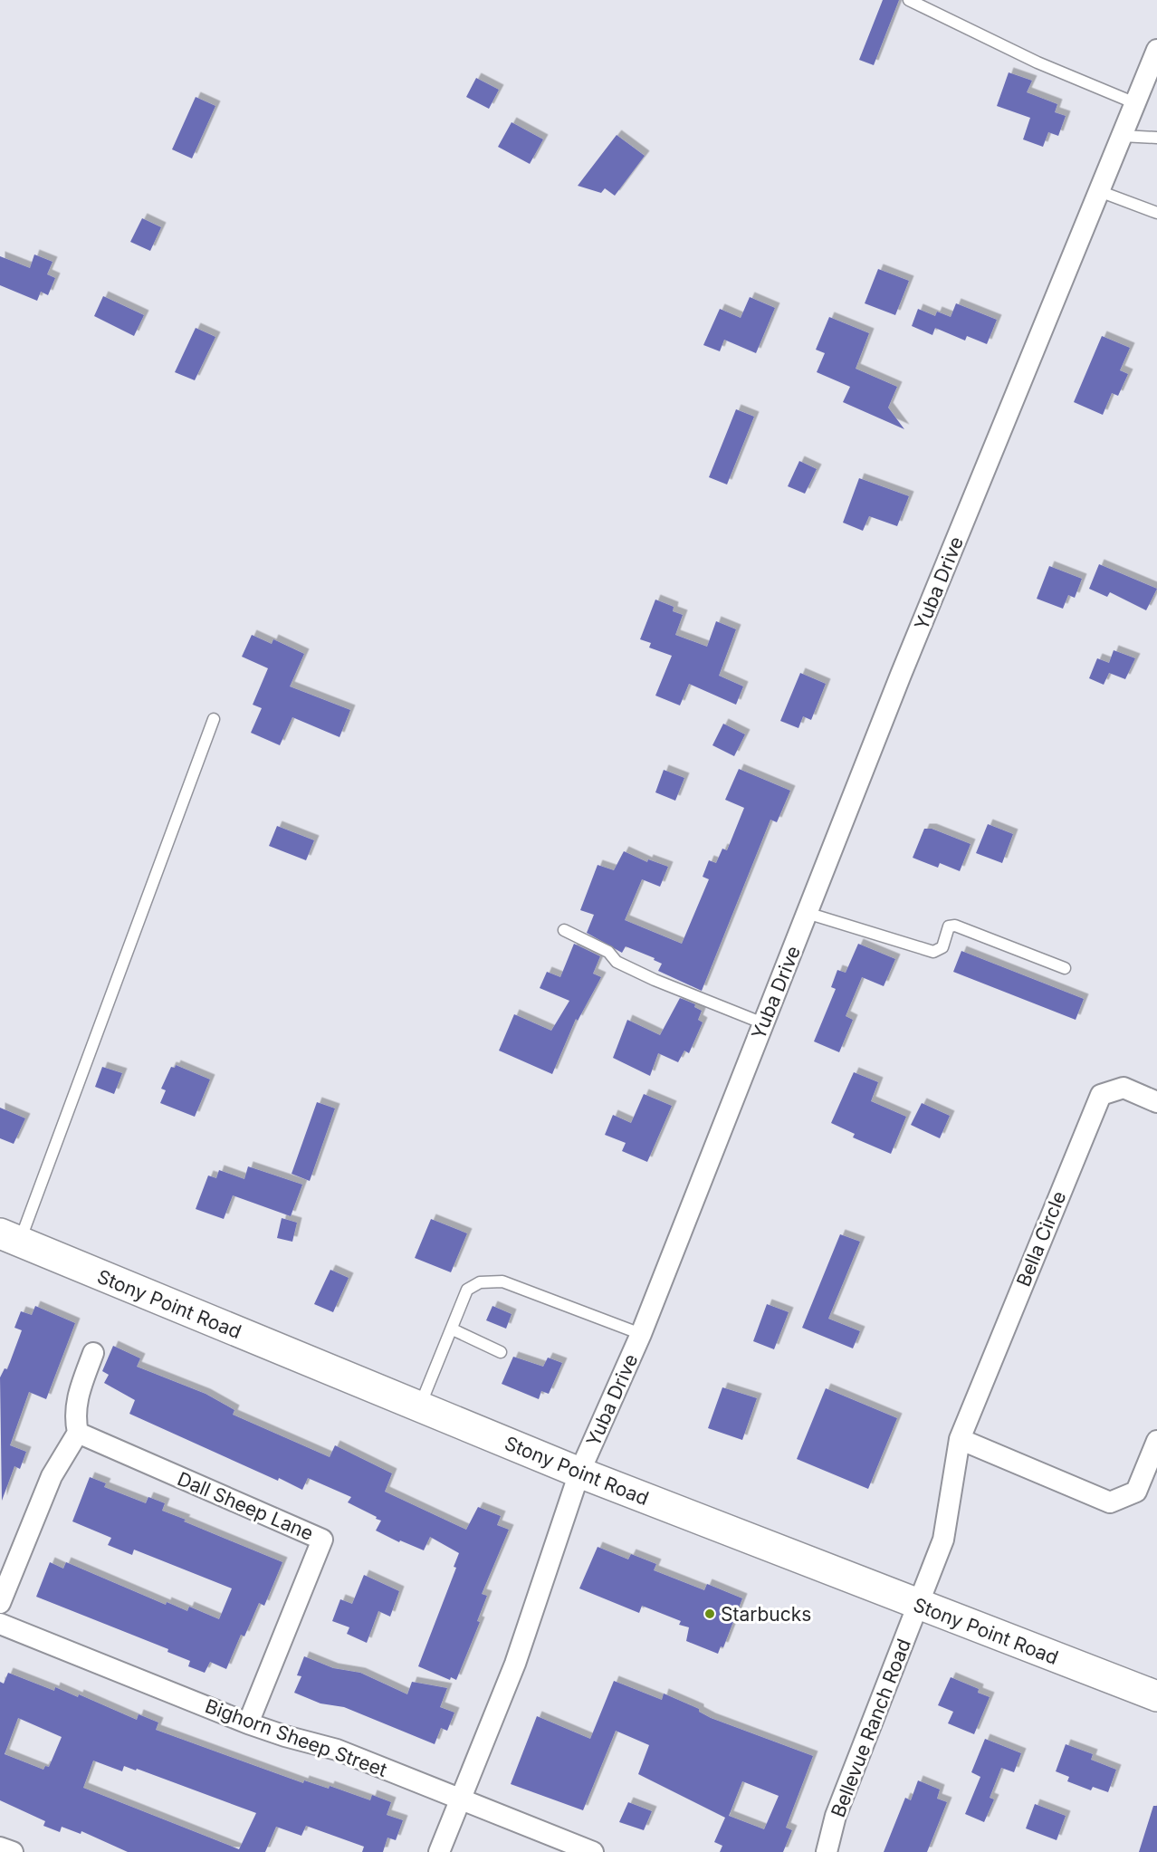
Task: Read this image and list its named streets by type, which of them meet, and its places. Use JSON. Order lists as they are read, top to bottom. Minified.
{"streets":{"main road":["Stony Point Road"],"street":["Yuba Drive","Bella Circle","Dall Sheep Lane","Bellevue Ranch Road","Bighorn Sheep Street"]},"crossings":[["Yuba Drive","Stony Point Road"],["Yuba Drive","Bighorn Sheep Street"],["Bella Circle","Stony Point Road"],["Bella Circle","Bellevue Ranch Road"],["Stony Point Road","Bellevue Ranch Road"],["Dall Sheep Lane","Bighorn Sheep Street"]],"places":["Starbucks"]}
